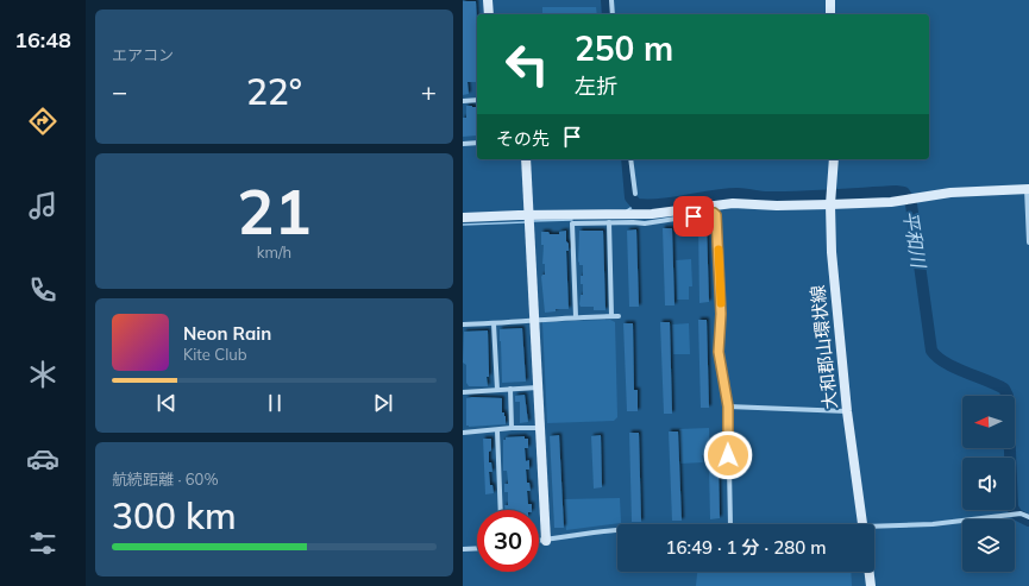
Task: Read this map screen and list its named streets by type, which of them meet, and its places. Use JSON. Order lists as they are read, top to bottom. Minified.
{"streets":{"street":["大和郡山環状線"]},"water":["平和川"],"north":"left","page":{"tabs":"16:48","tile":["エアコン",["21","km/h"],["航続距離 · 60%","300 km"]],"turn":["250 m","左折"],"heat":["−","22°","+"],"then":"その先","song":["Neon Rain","Kite Club"],"limit":"30","trip":"16:49 · 1 分 · 280 m"}}
